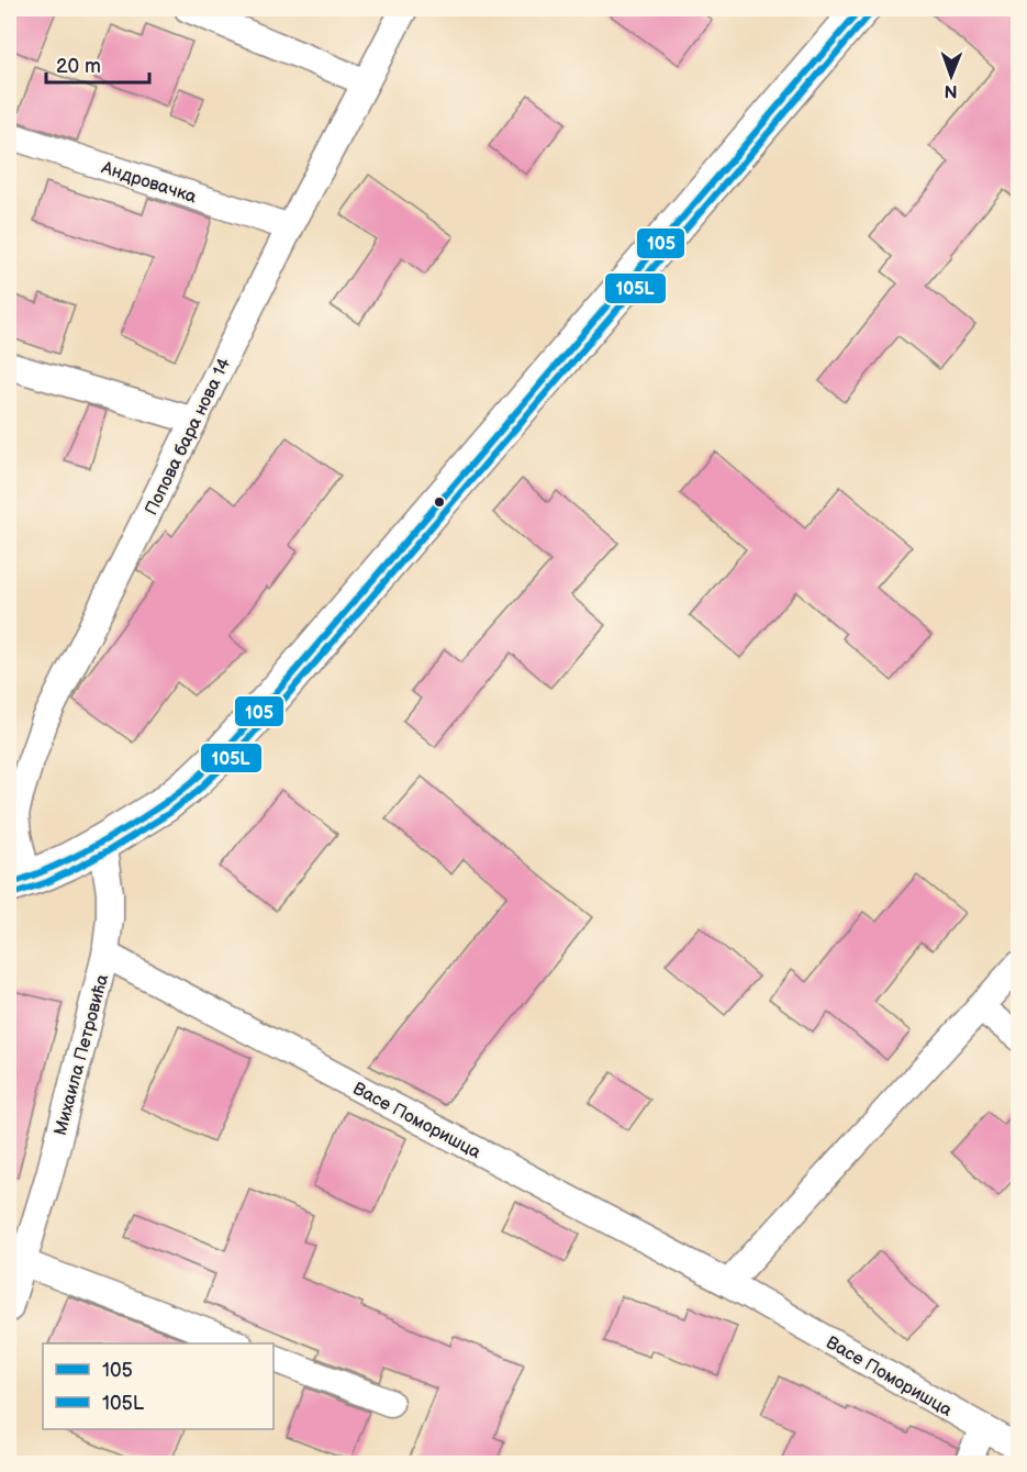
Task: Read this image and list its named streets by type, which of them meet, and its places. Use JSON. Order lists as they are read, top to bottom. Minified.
{"streets":{"street":["Андровачка","Попова бара нова 14","Михаила Петровића","Васе Поморишца"]},"crossings":[["Андровачка","Попова бара нова 14"],["Михаила Петровића","Васе Поморишца"]],"lines":["transit line 105","transit line 105L"],"legend":["105","105L"],"scale_bar":"20 m","north":"bottom"}
